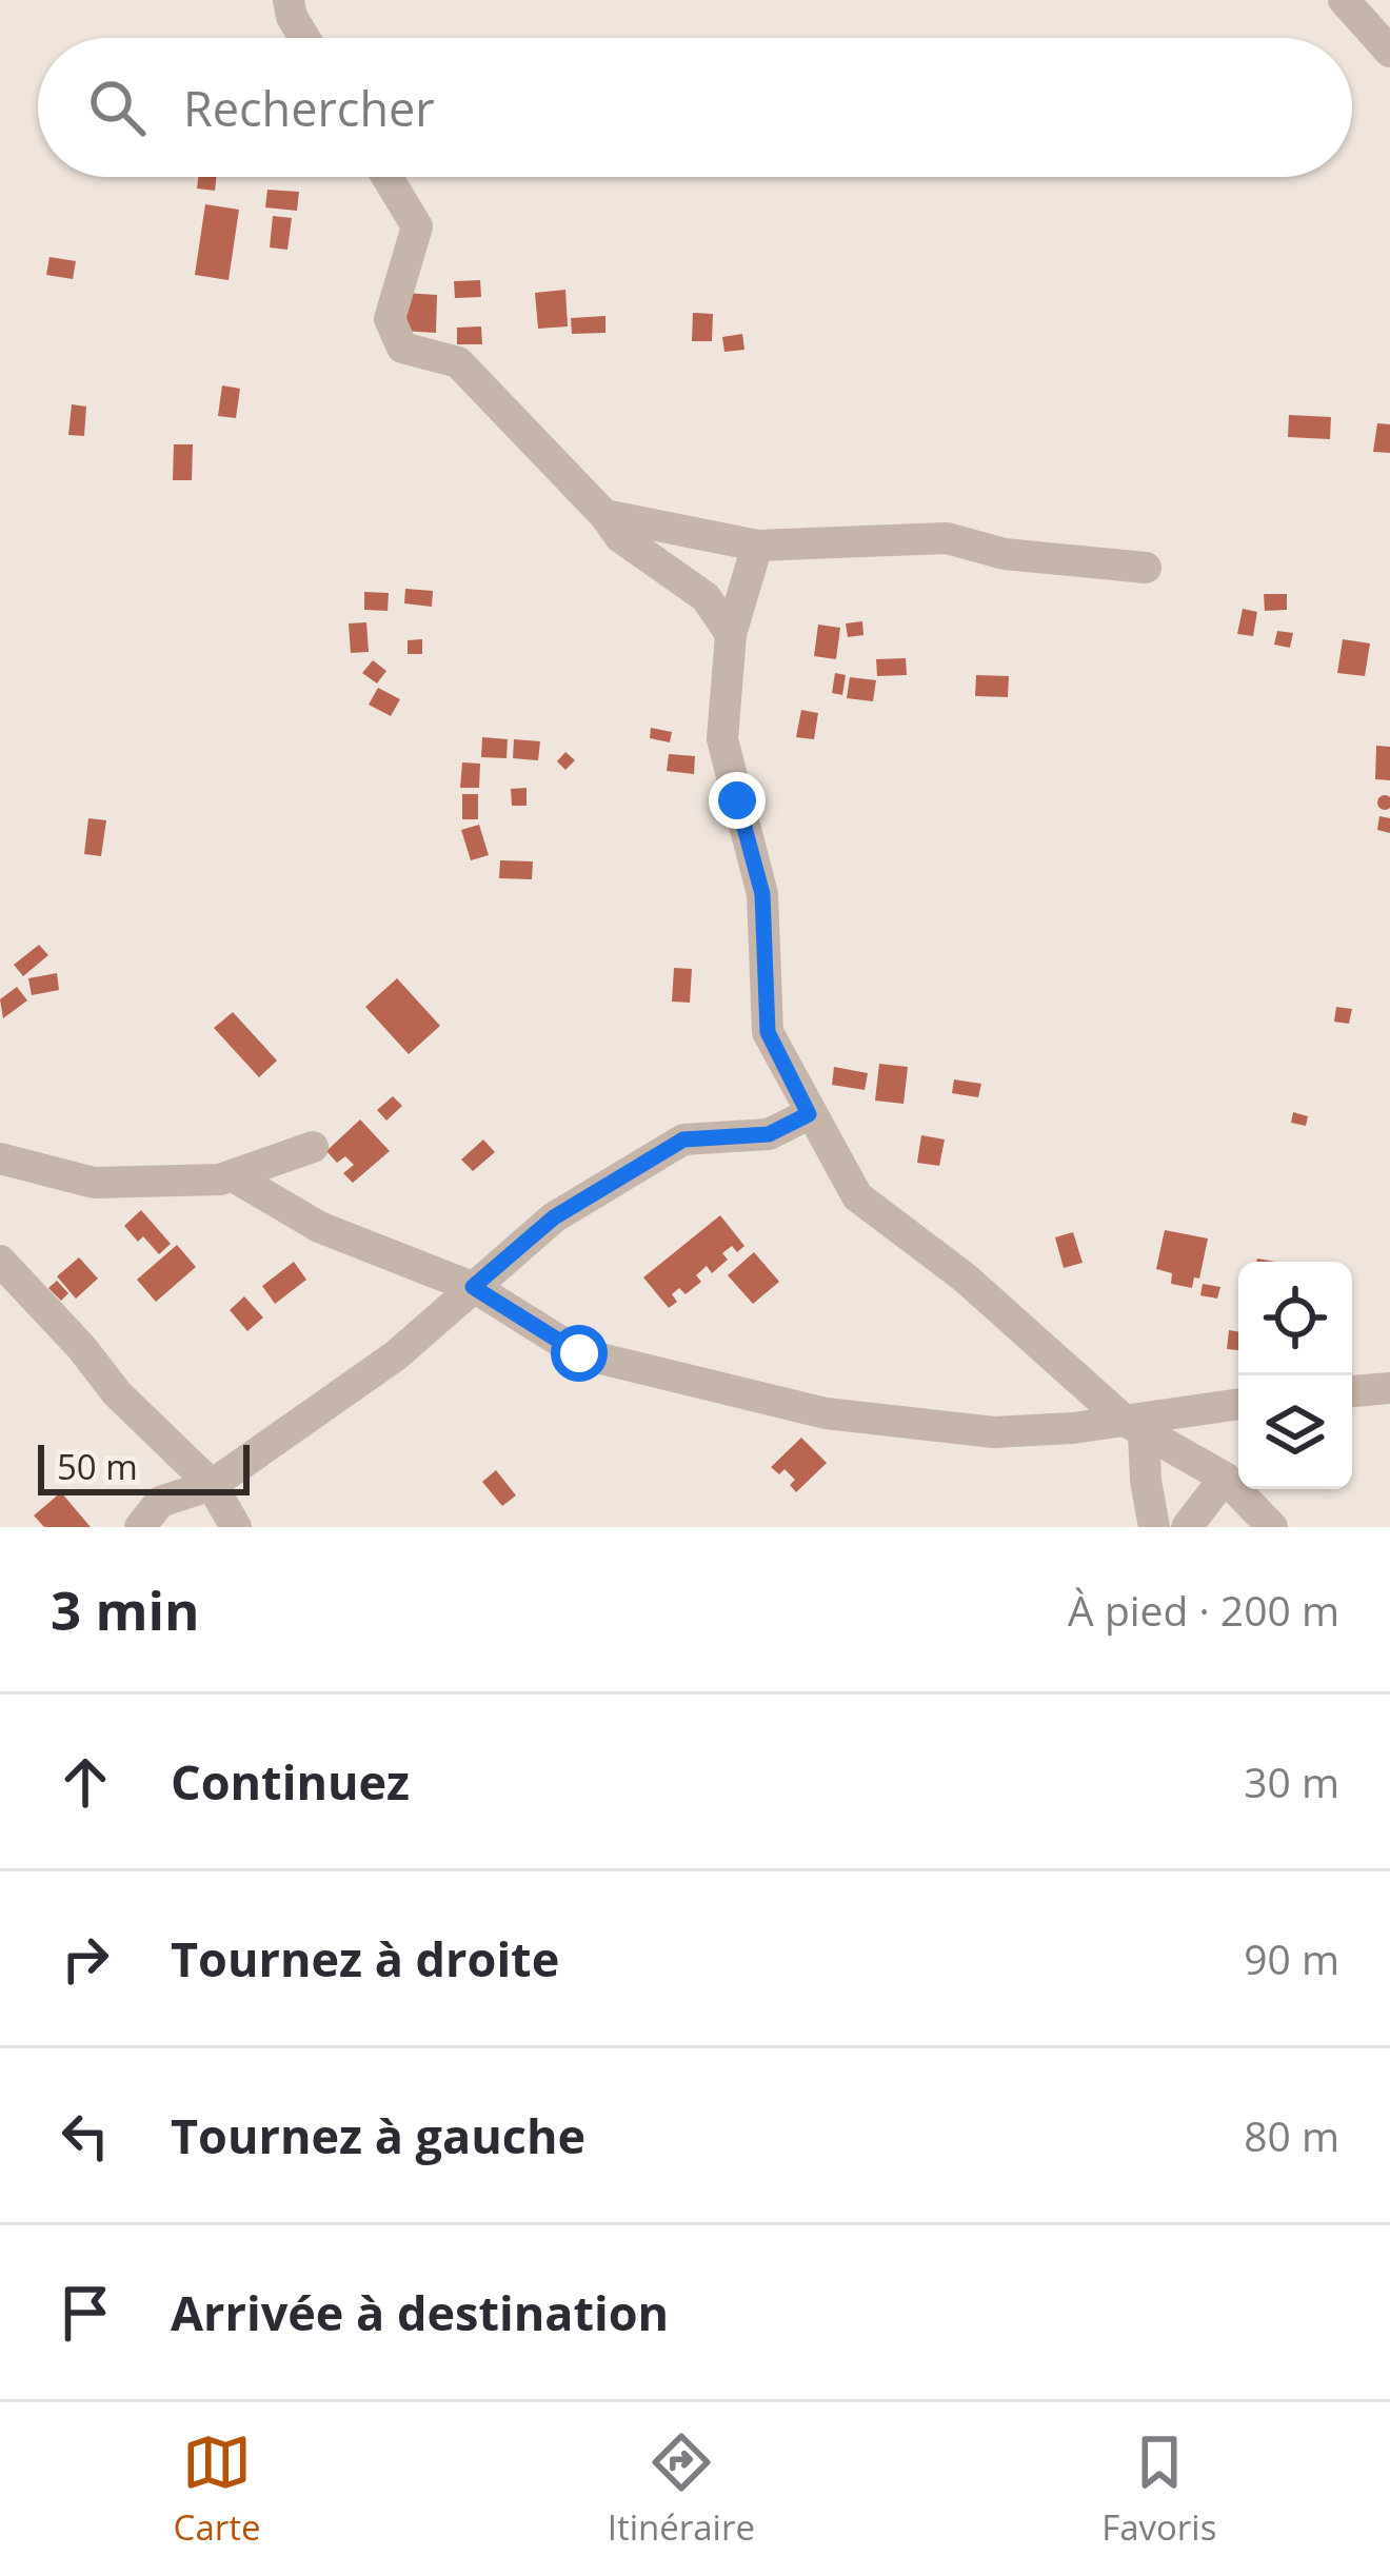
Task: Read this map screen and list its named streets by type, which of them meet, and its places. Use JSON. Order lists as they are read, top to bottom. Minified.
{"scale_bar":"50 m","page":{"search":"Rechercher","scale":"50 m","heading":["3 min","À pied · 200 m"],"list":[["Continuez","30 m"],["Tournez à droite","90 m"],["Tournez à gauche","80 m"],"Arrivée à destination"],"nav":["Carte","Itinéraire","Favoris"]}}
